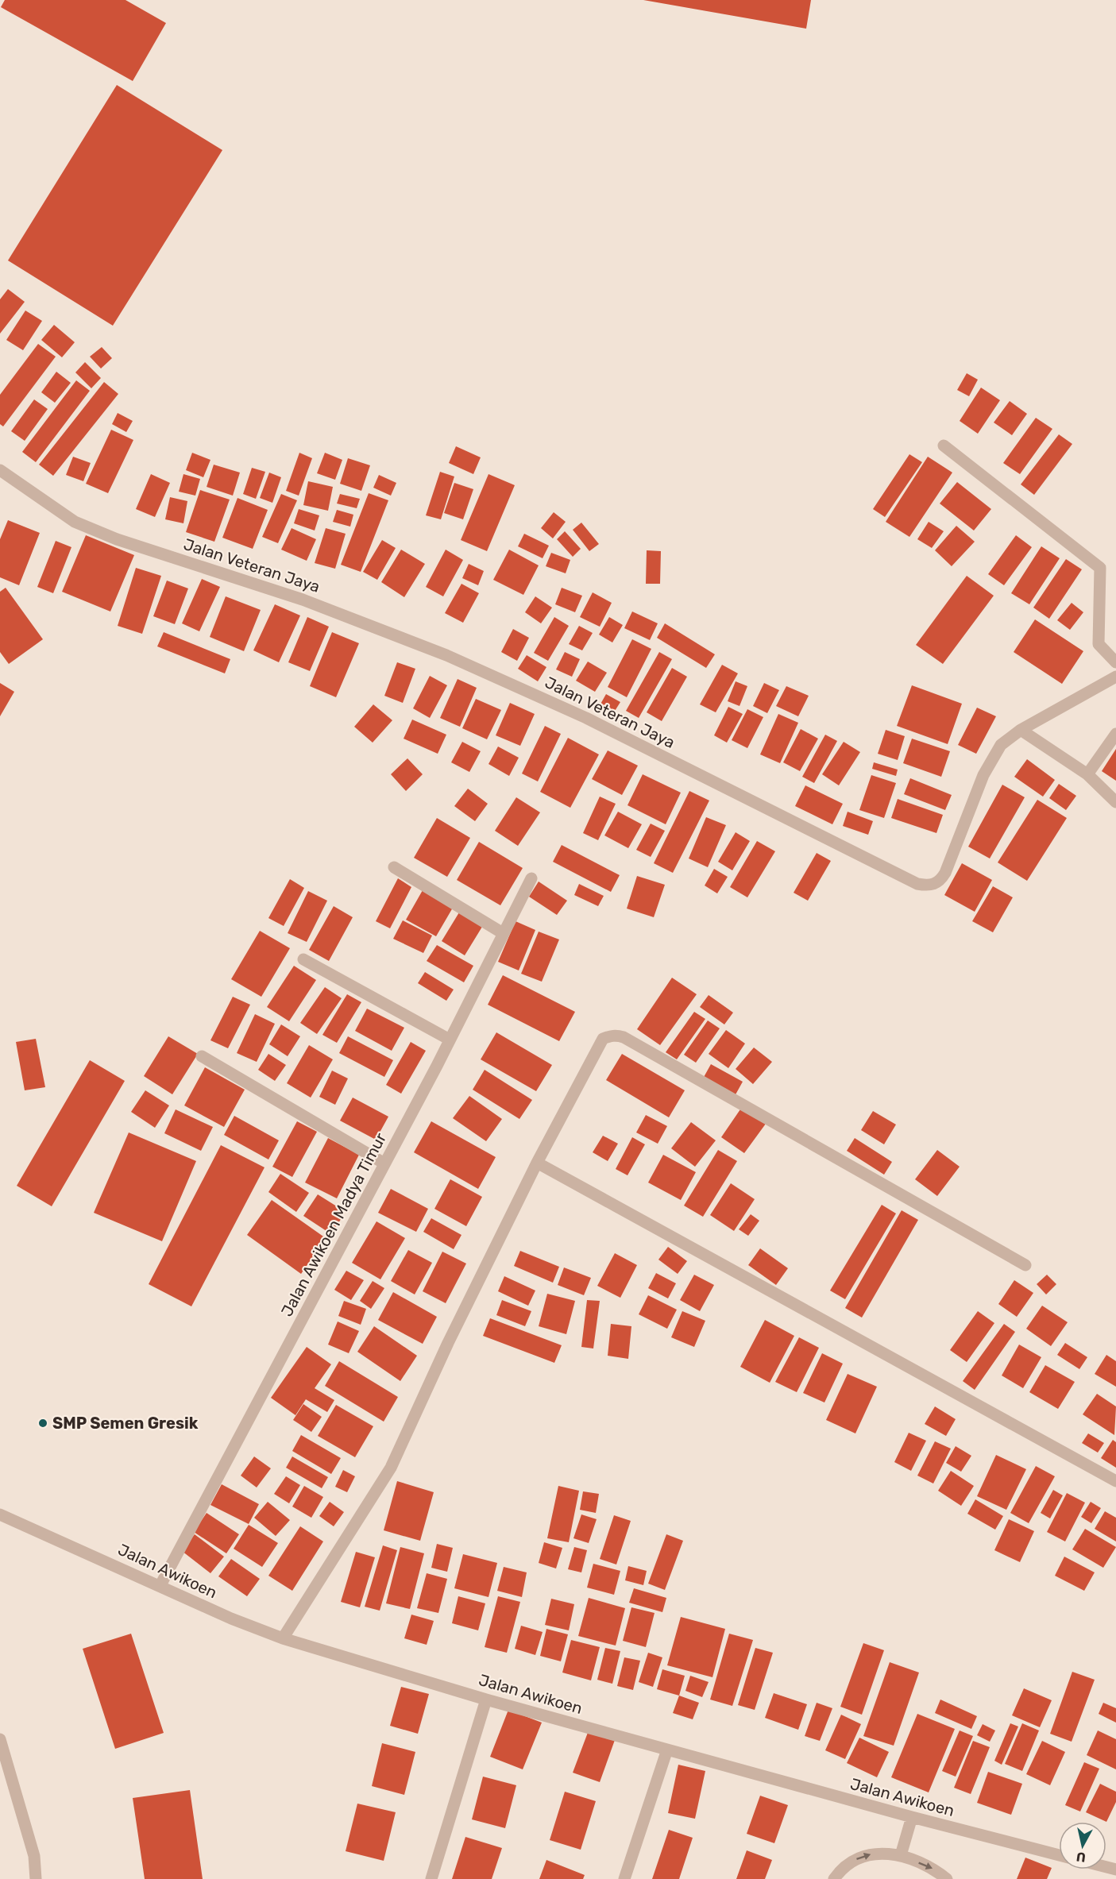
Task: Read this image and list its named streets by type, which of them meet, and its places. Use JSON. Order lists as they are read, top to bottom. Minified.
{"streets":{"street":["Jalan Veteran Jaya","Jalan Awikoen Madya Timur","Jalan Awikoen"]},"crossings":[["Jalan Awikoen Madya Timur","Jalan Awikoen"]],"places":["SMP Semen Gresik"],"north":"bottom"}
